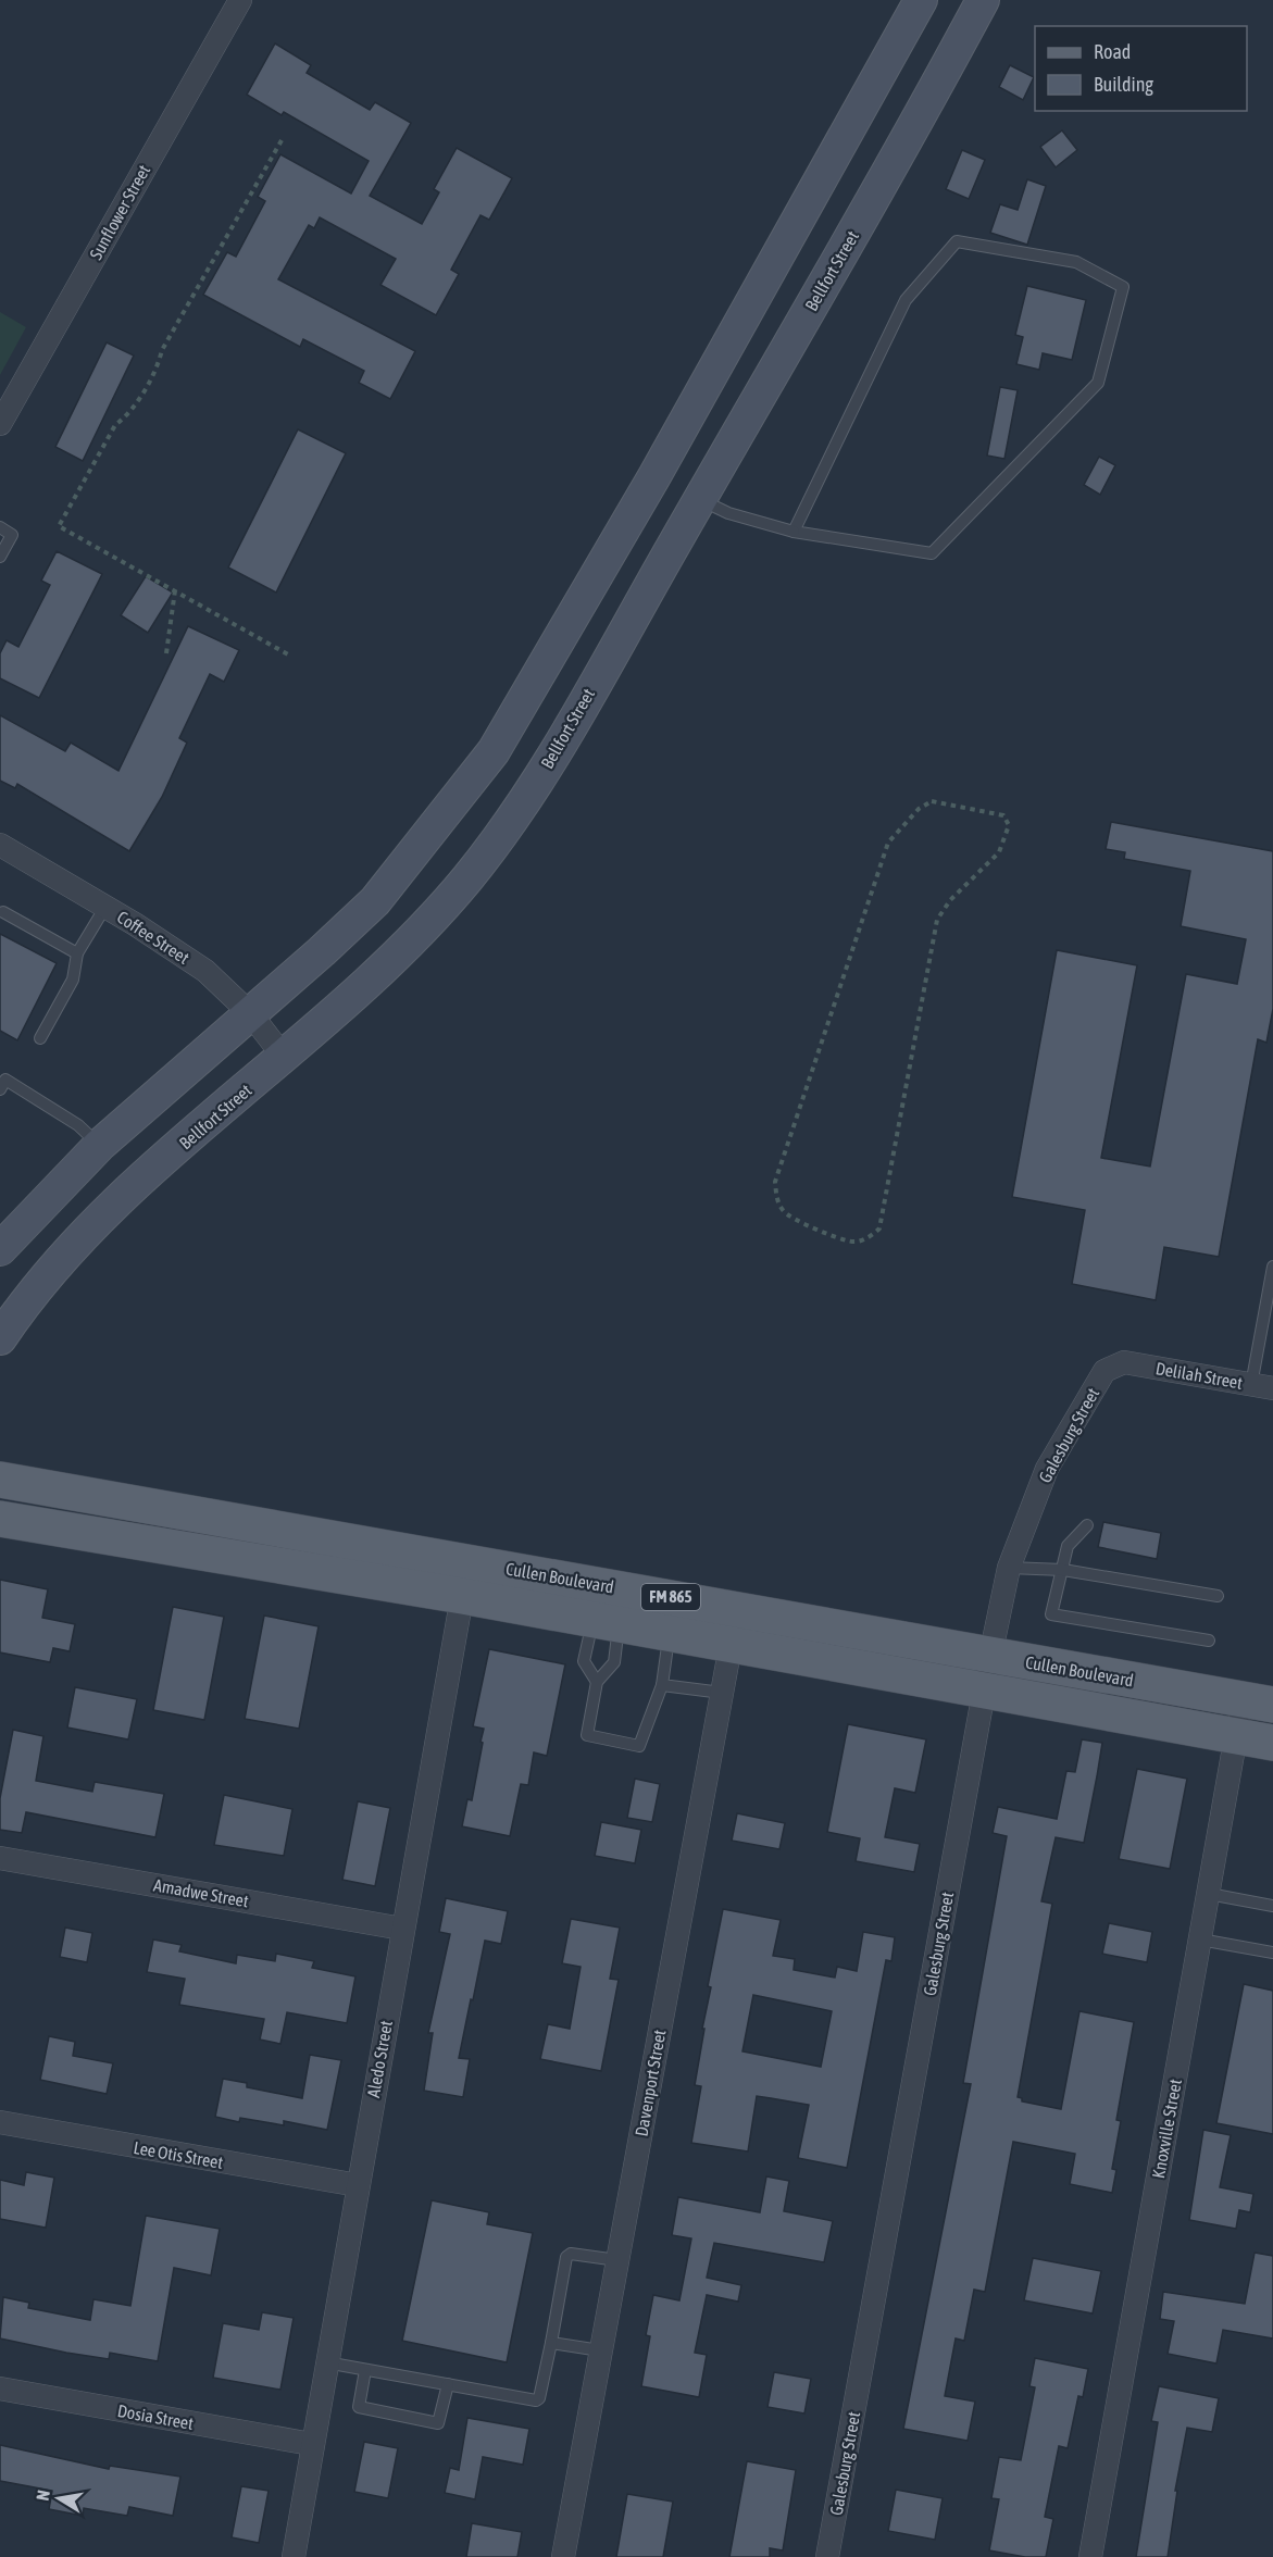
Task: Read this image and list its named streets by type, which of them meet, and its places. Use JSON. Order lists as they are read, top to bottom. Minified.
{"streets":{"main road":["Bellfort Street","Cullen Boulevard","FM 865"],"street":["Sunflower Street","Coffee Street","Delilah Street","Galesburg Street","Amadwe Street","Aledo Street","Davenport Street","Knoxville Street","Lee Otis Street","Dosia Street"]},"crossings":[["Bellfort Street","Coffee Street"],["Delilah Street","Galesburg Street"],["Galesburg Street","Cullen Boulevard"],["Cullen Boulevard","Aledo Street"],["Cullen Boulevard","Davenport Street"],["Cullen Boulevard","Knoxville Street"],["Amadwe Street","Aledo Street"],["Aledo Street","Lee Otis Street"],["Aledo Street","Dosia Street"]],"legend":["Road","Building"],"north":"left"}
